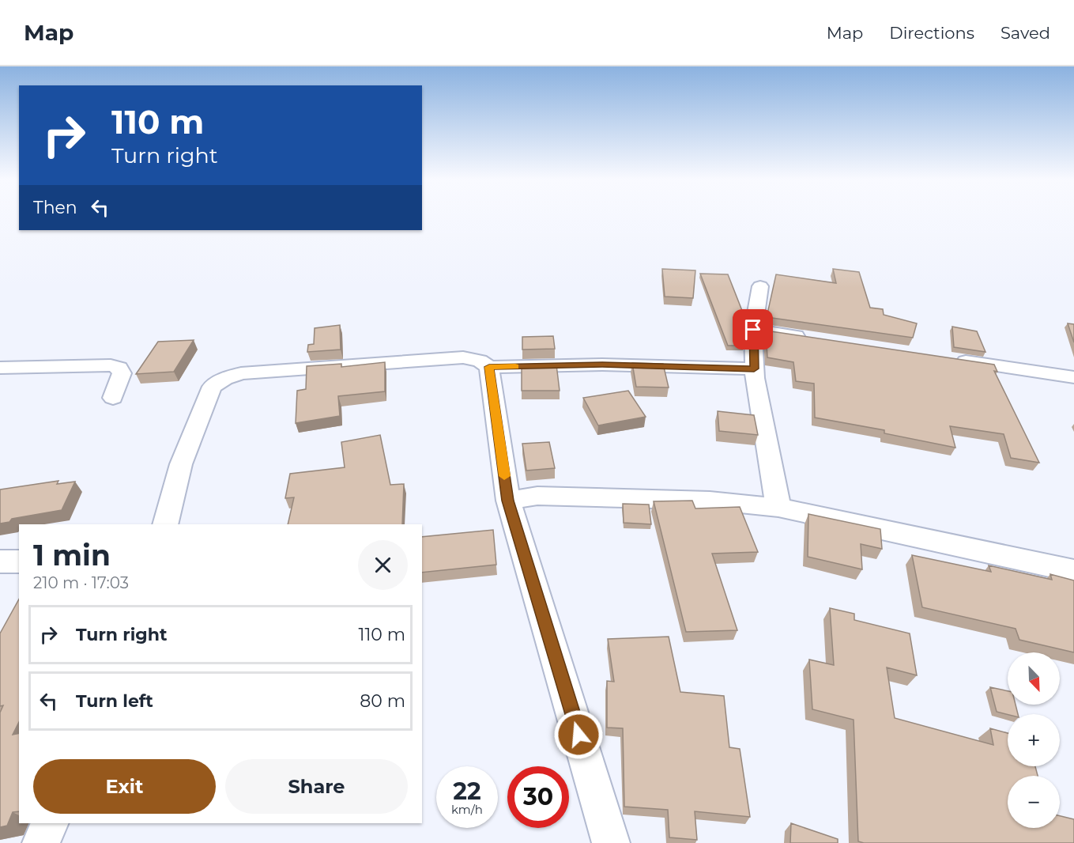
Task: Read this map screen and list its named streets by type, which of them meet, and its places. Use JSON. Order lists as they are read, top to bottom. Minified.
{"north":"bottom right","page":{"header":"Map","nav":["Map","Directions","Saved"],"turn":["110 m","Turn right"],"then":"Then","heading":["1 min","210 m · 17:03"],"list":[{"name":"Turn right","value":"110 m"},{"name":"Turn left","value":"80 m"}],"map_buttons":["+","−"],"buttons":["Exit","Share"],"speed":"22 km/h","limit":"30"}}
